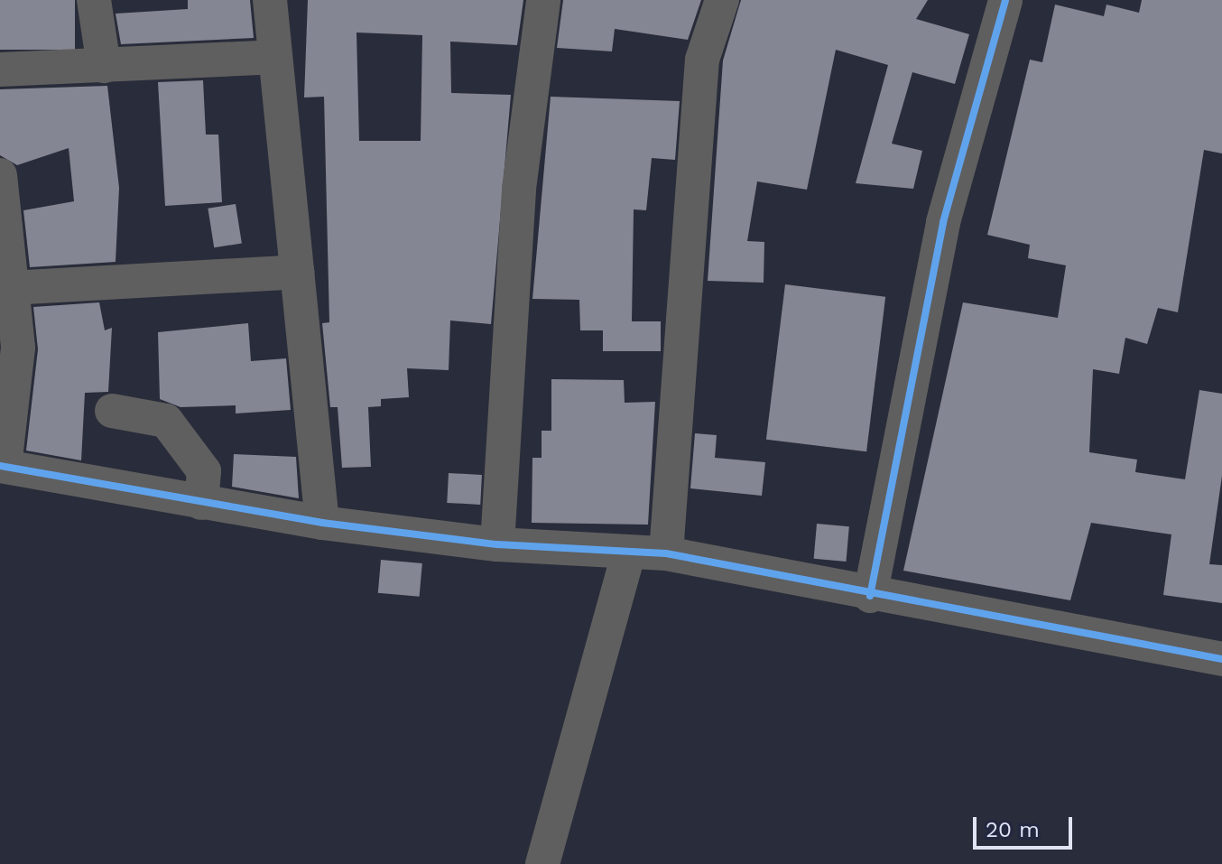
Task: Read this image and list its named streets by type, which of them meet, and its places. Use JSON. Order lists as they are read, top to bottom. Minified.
{"scale_bar":"20 m"}
